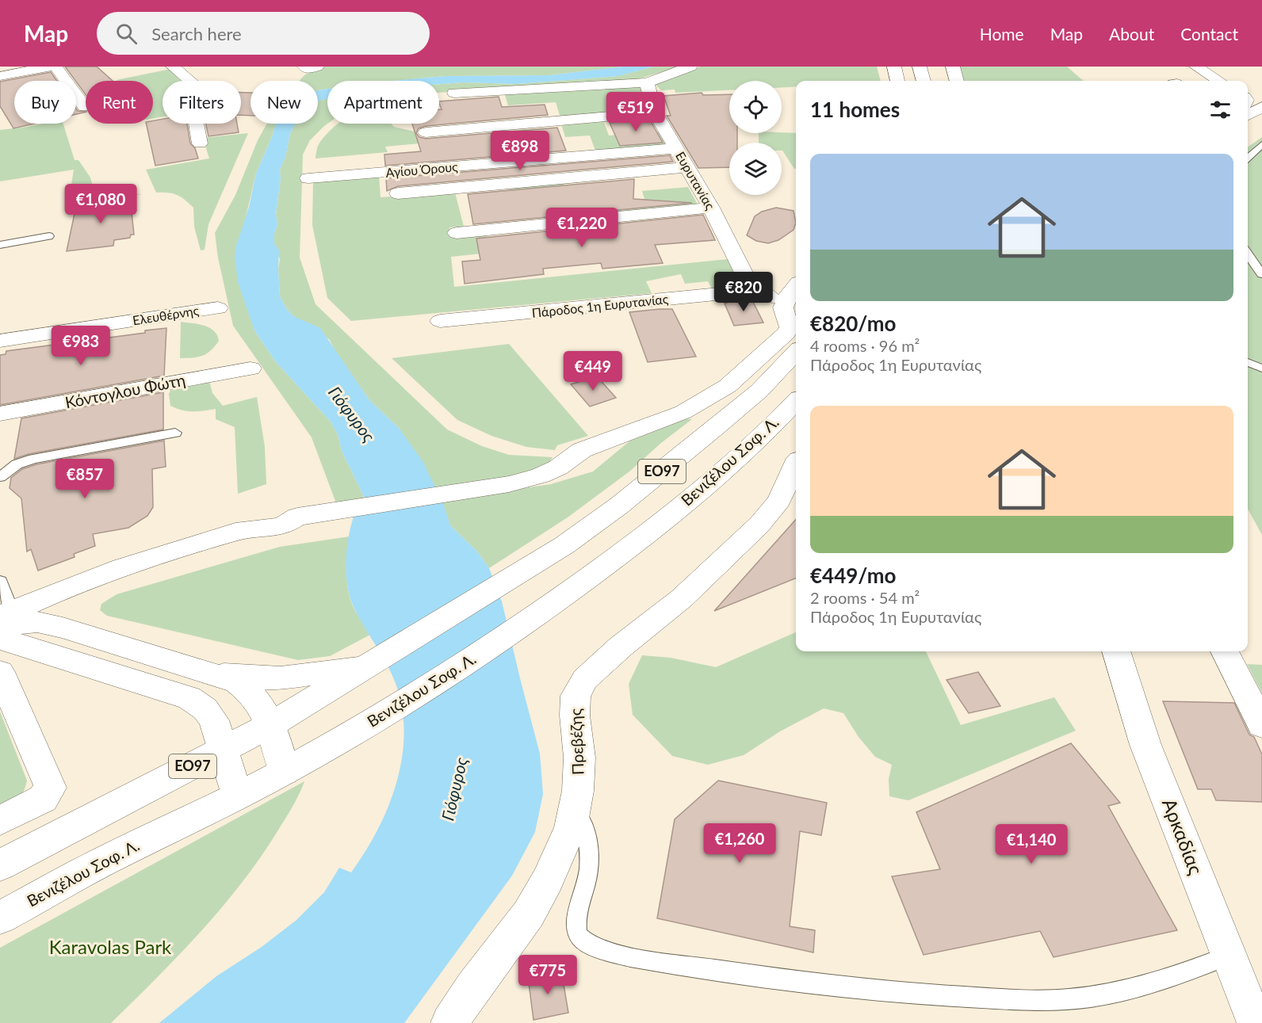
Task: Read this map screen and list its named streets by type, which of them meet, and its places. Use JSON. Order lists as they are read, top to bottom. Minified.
{"streets":{"street":["Αγίου Όρους","Ευρυτανίας","Πάροδος 1η Ευρυτανίας","Ελευθέρνης","Κόντογλου Φώτη","Βενιζέλου Σοφ. Λ.","ΕΟ97","Πρεβέζης","Αρκαδίας"]},"crossings":[["Αγίου Όρους","Ευρυτανίας"],["Ευρυτανίας","Πάροδος 1η Ευρυτανίας"]],"water":["Γιόφυρος"],"parks":["Karavolas Park"],"page":{"header":"Map","search":"Search here","nav":["Home","Map","About","Contact"],"chip":["Buy","Rent","Filters","New","Apartment"],"heading":"11 homes","price":["€519","€898","€1,080","€1,220","€820","€983","€449","€857","€1,260","€1,140","€775"],"list":[{"name":"€820/mo","note":"4 rooms · 96 m² · Πάροδος 1η Ευρυτανίας"},{"name":"€449/mo","note":"2 rooms · 54 m² · Πάροδος 1η Ευρυτανίας"}]}}
